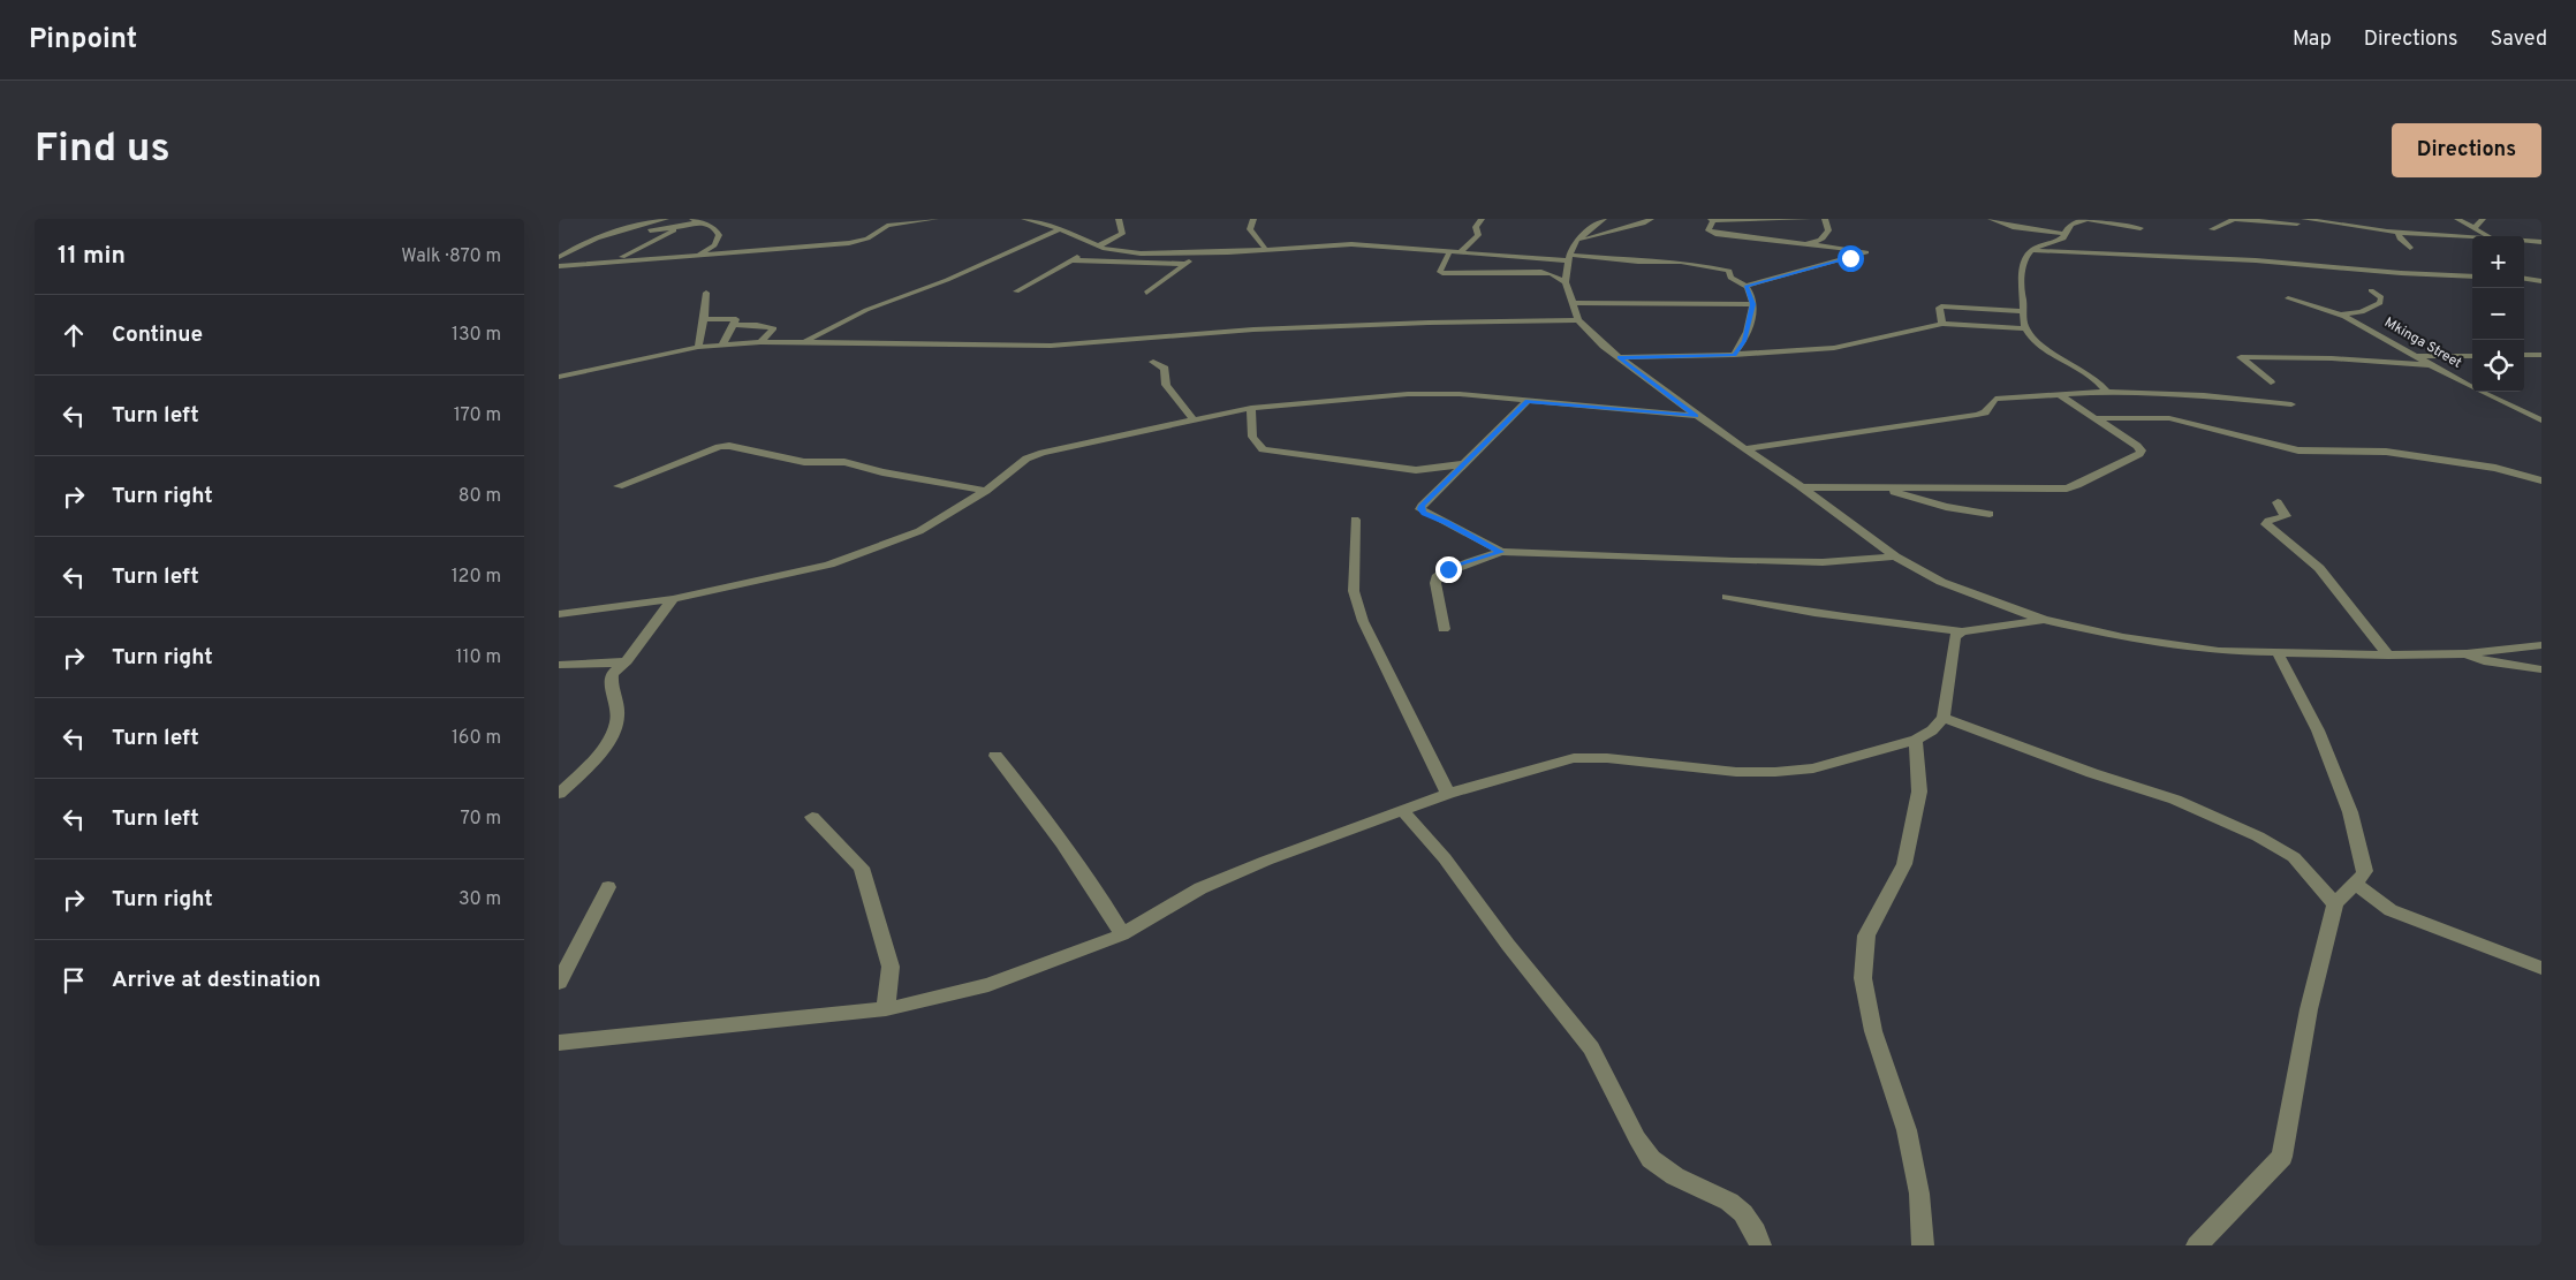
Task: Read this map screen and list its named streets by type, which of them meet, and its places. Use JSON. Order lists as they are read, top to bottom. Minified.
{"streets":{"street":["Mkinga Street"]},"page":{"header":"Pinpoint","nav":["Map","Directions","Saved"],"buttons":"Directions","title":"Find us","heading":["11 min","Walk · 870 m"],"map_buttons":["+","−"],"list":[["Continue","130 m"],["Turn left","170 m"],["Turn right","80 m"],["Turn left","120 m"],["Turn right","110 m"],["Turn left","160 m"],["Turn left","70 m"],["Turn right","30 m"],"Arrive at destination"]}}
